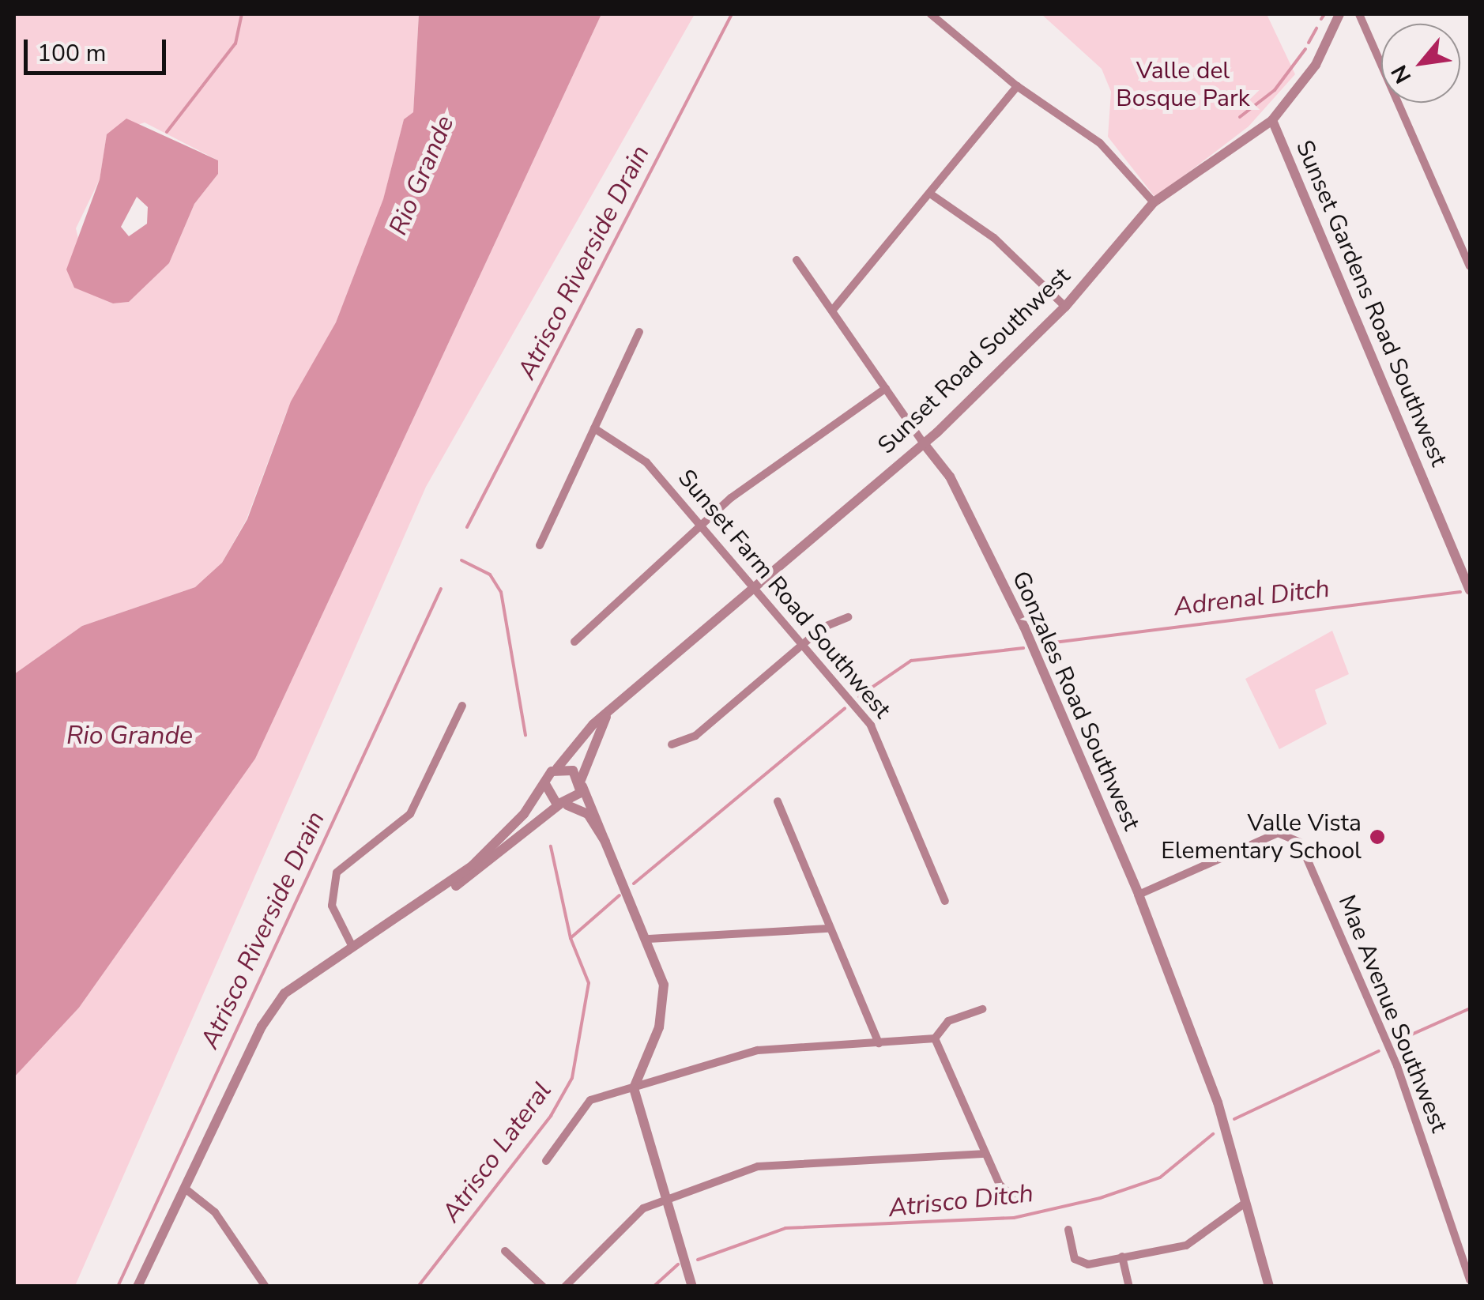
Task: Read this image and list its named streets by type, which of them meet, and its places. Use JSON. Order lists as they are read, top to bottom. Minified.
{"streets":{"street":["Sunset Gardens Road Southwest","Sunset Road Southwest","Sunset Farm Road Southwest","Gonzales Road Southwest","Mae Avenue Southwest"]},"crossings":[["Sunset Gardens Road Southwest","Sunset Road Southwest"],["Sunset Road Southwest","Sunset Farm Road Southwest"],["Sunset Road Southwest","Gonzales Road Southwest"],["Gonzales Road Southwest","Mae Avenue Southwest"]],"water":["Rio Grande","Atrisco Riverside Drain","Adrenal Ditch","Atrisco Lateral","Atrisco Ditch"],"parks":["Valle del Bosque Park"],"places":["Valle Vista Elementary School"],"scale_bar":"100 m","north":"bottom left"}
